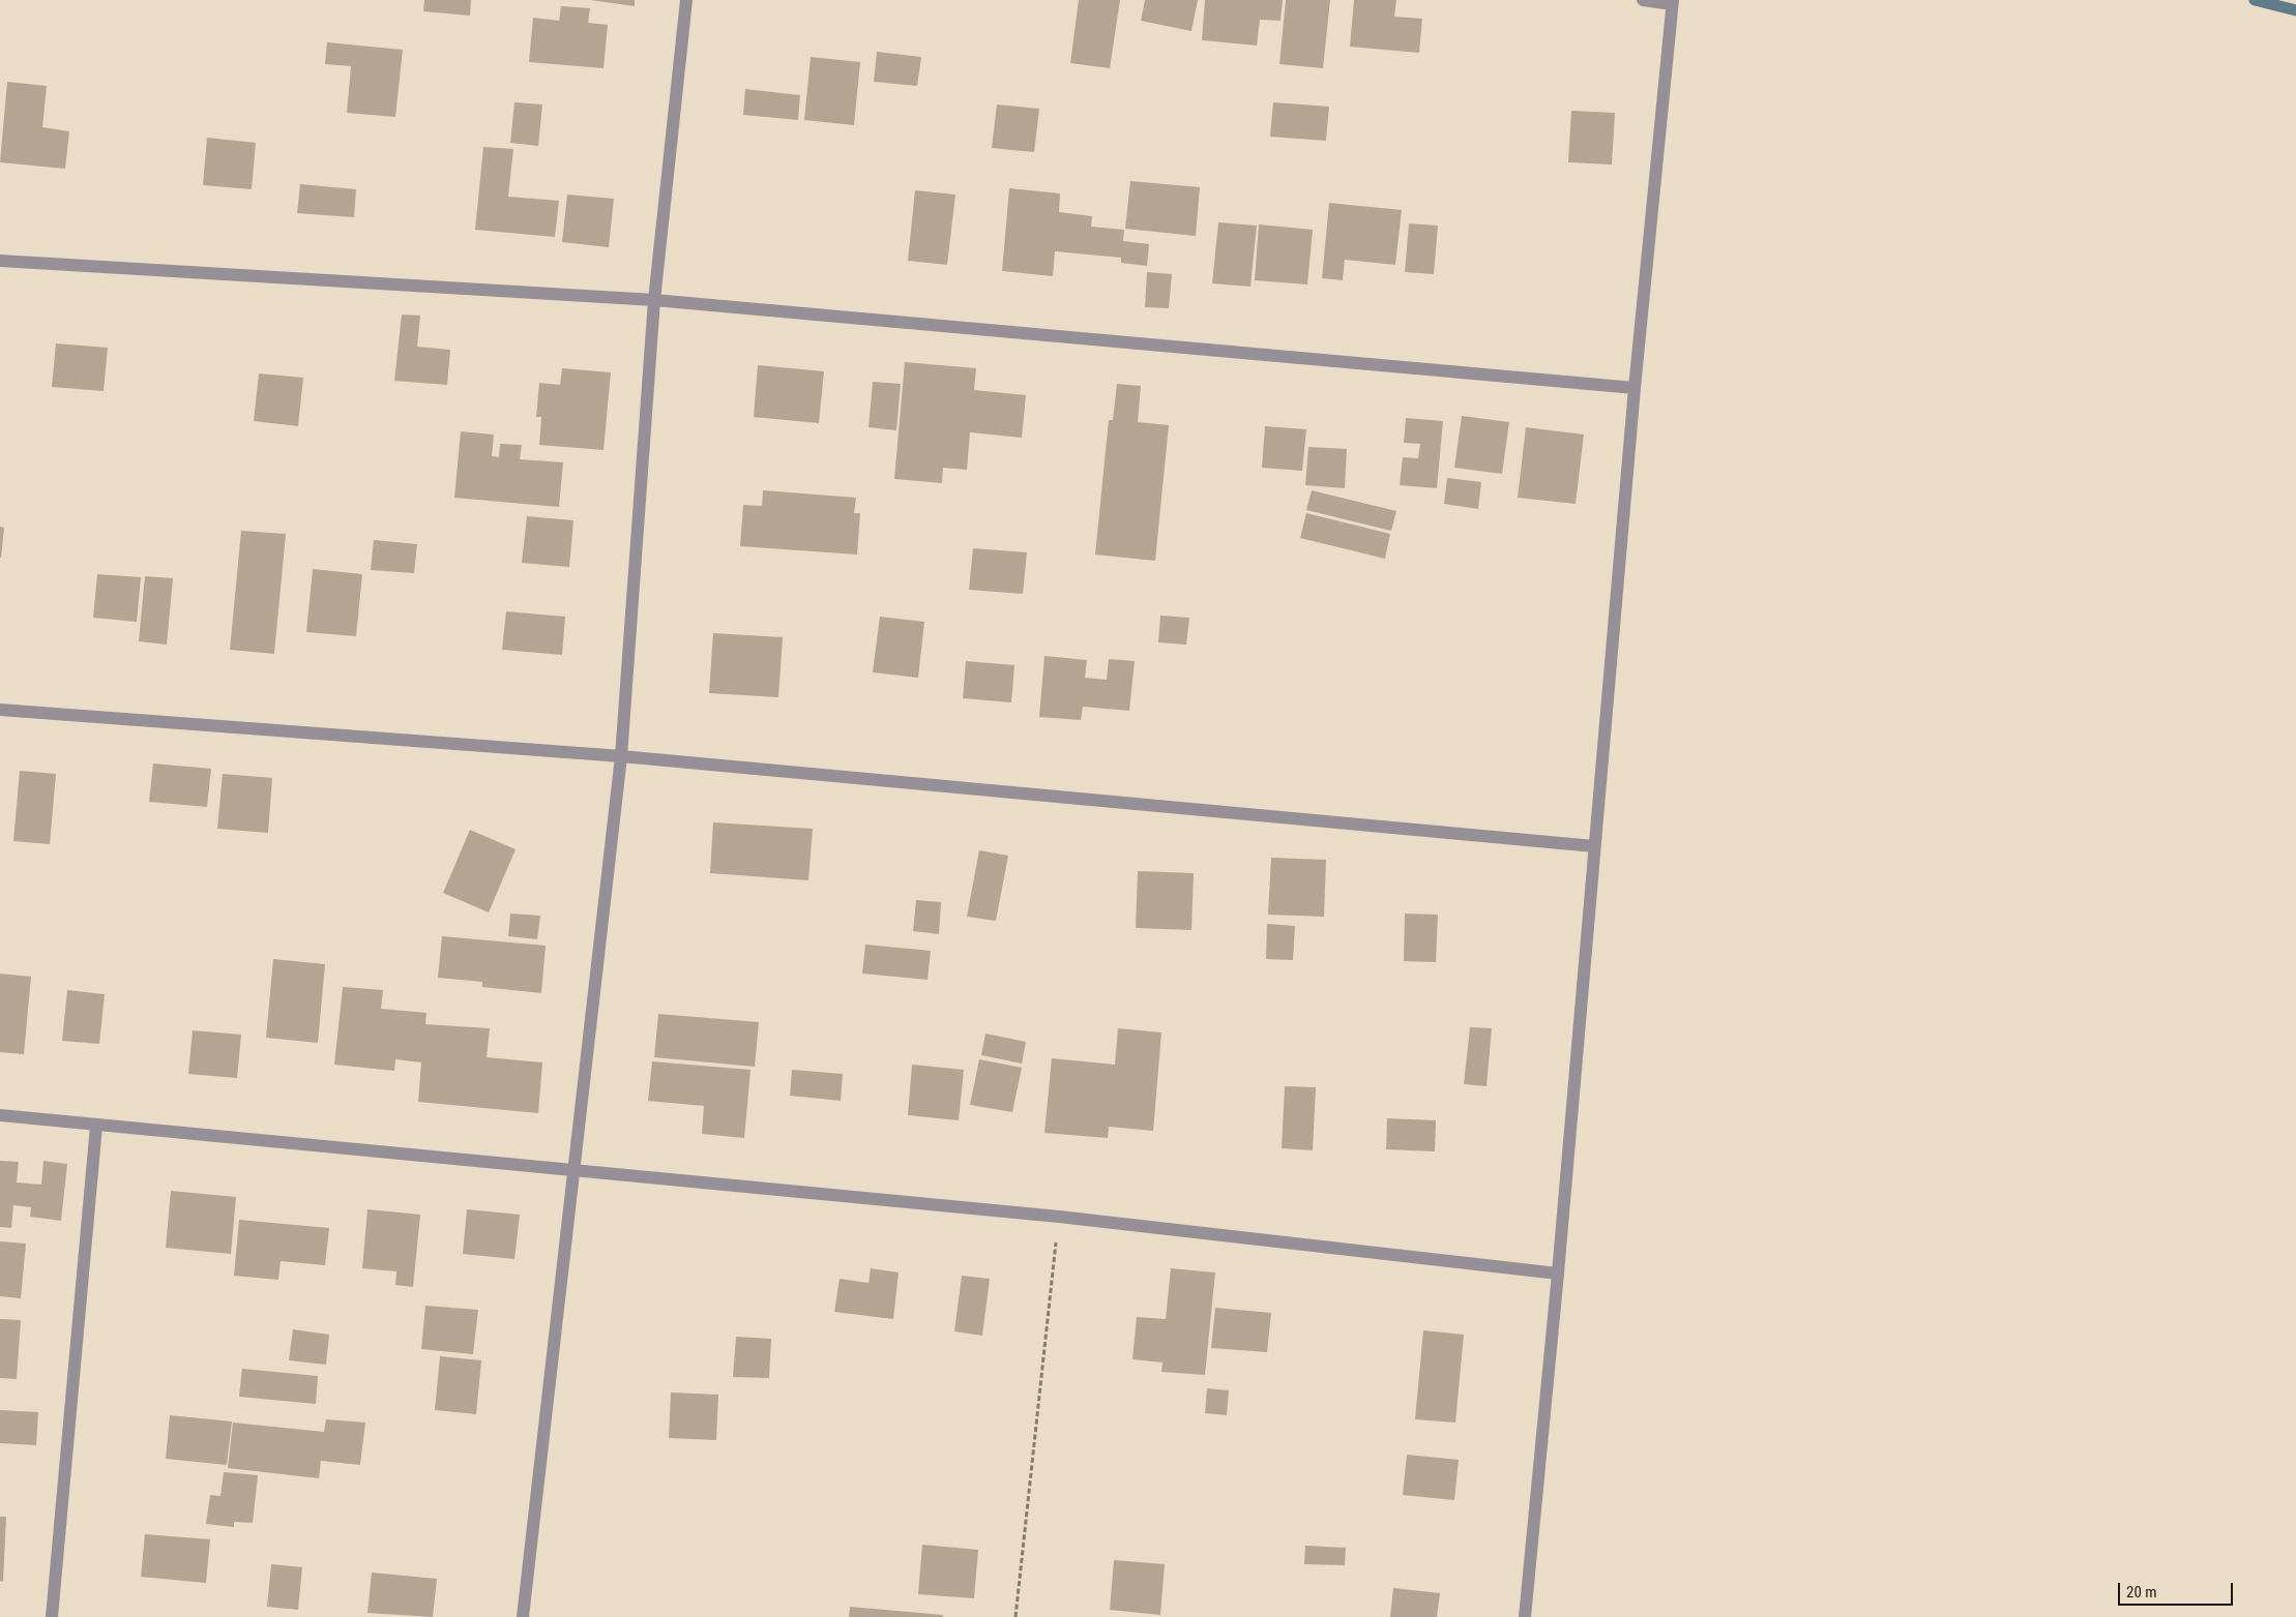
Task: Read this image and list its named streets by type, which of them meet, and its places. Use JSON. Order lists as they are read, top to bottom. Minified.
{"scale_bar":"20 m"}
